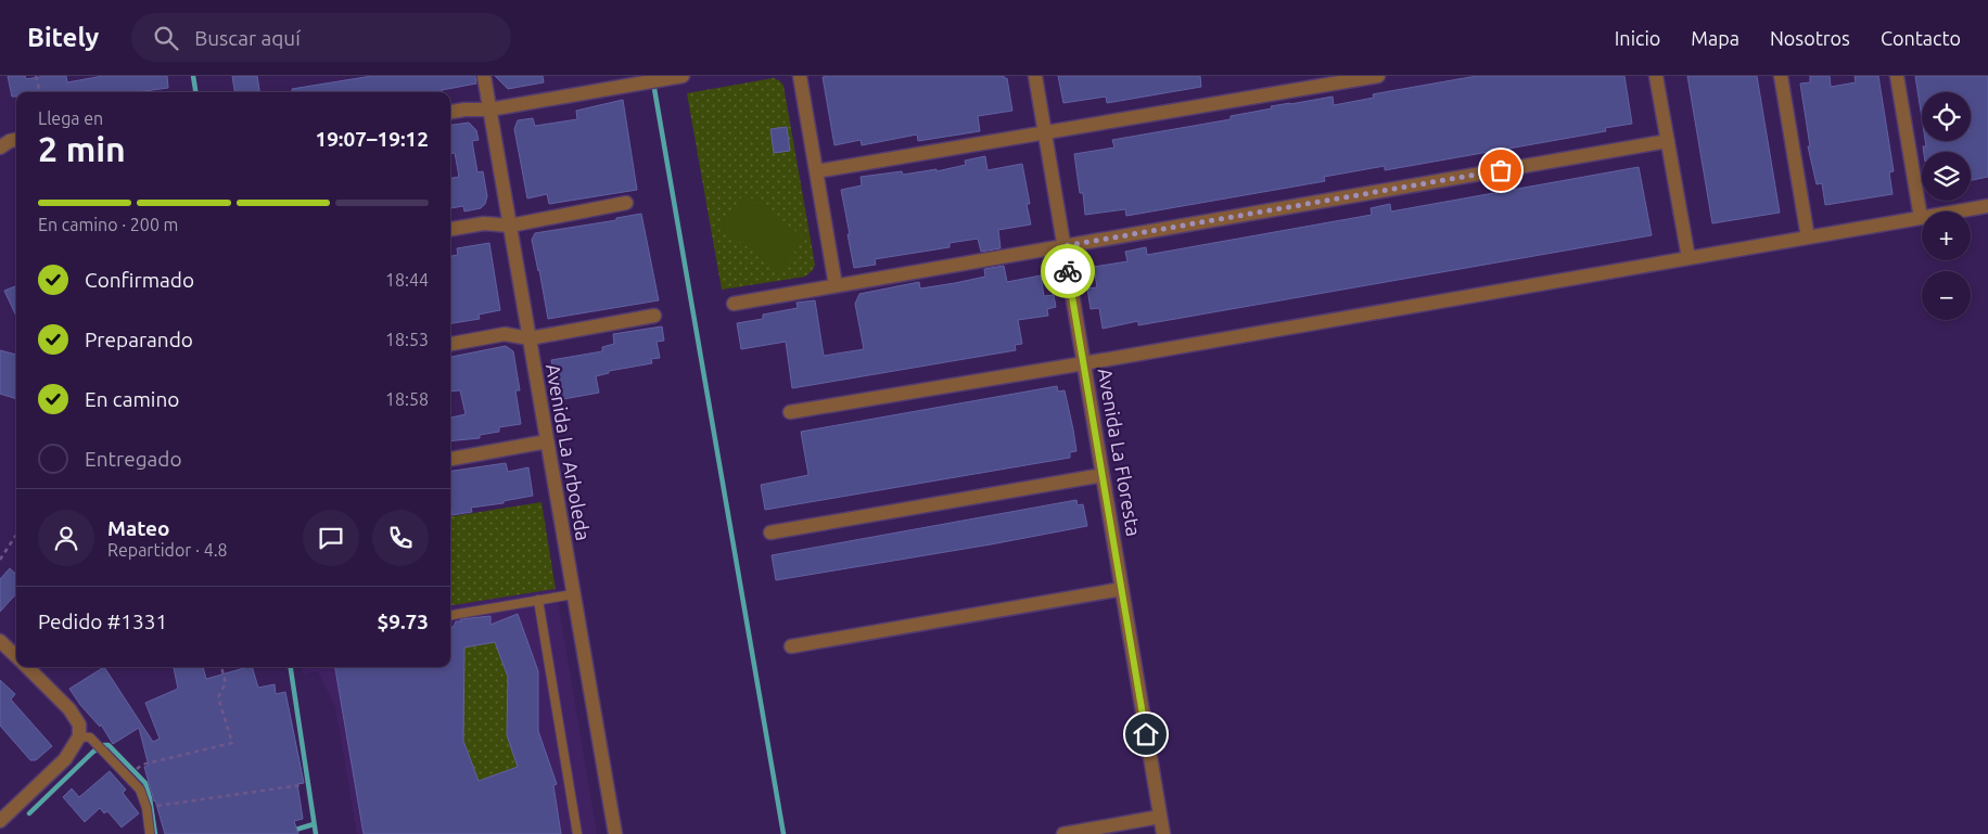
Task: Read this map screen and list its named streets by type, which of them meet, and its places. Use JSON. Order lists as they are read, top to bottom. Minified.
{"streets":{"street":["Avenida La Arboleda","Avenida La Floresta"]},"page":{"header":"Bitely","search":"Buscar aquí","nav":["Inicio","Mapa","Nosotros","Contacto"],"map_buttons":["+","−"],"heading":["2 min","Llega en","19:07–19:12"],"panel":["Mateo","Repartidor · 4.8","Pedido #1331","$9.73"],"bar":"En camino · 200 m","list":[["Confirmado","18:44"],["Preparando","18:53"],["En camino","18:58"],"Entregado"]}}
